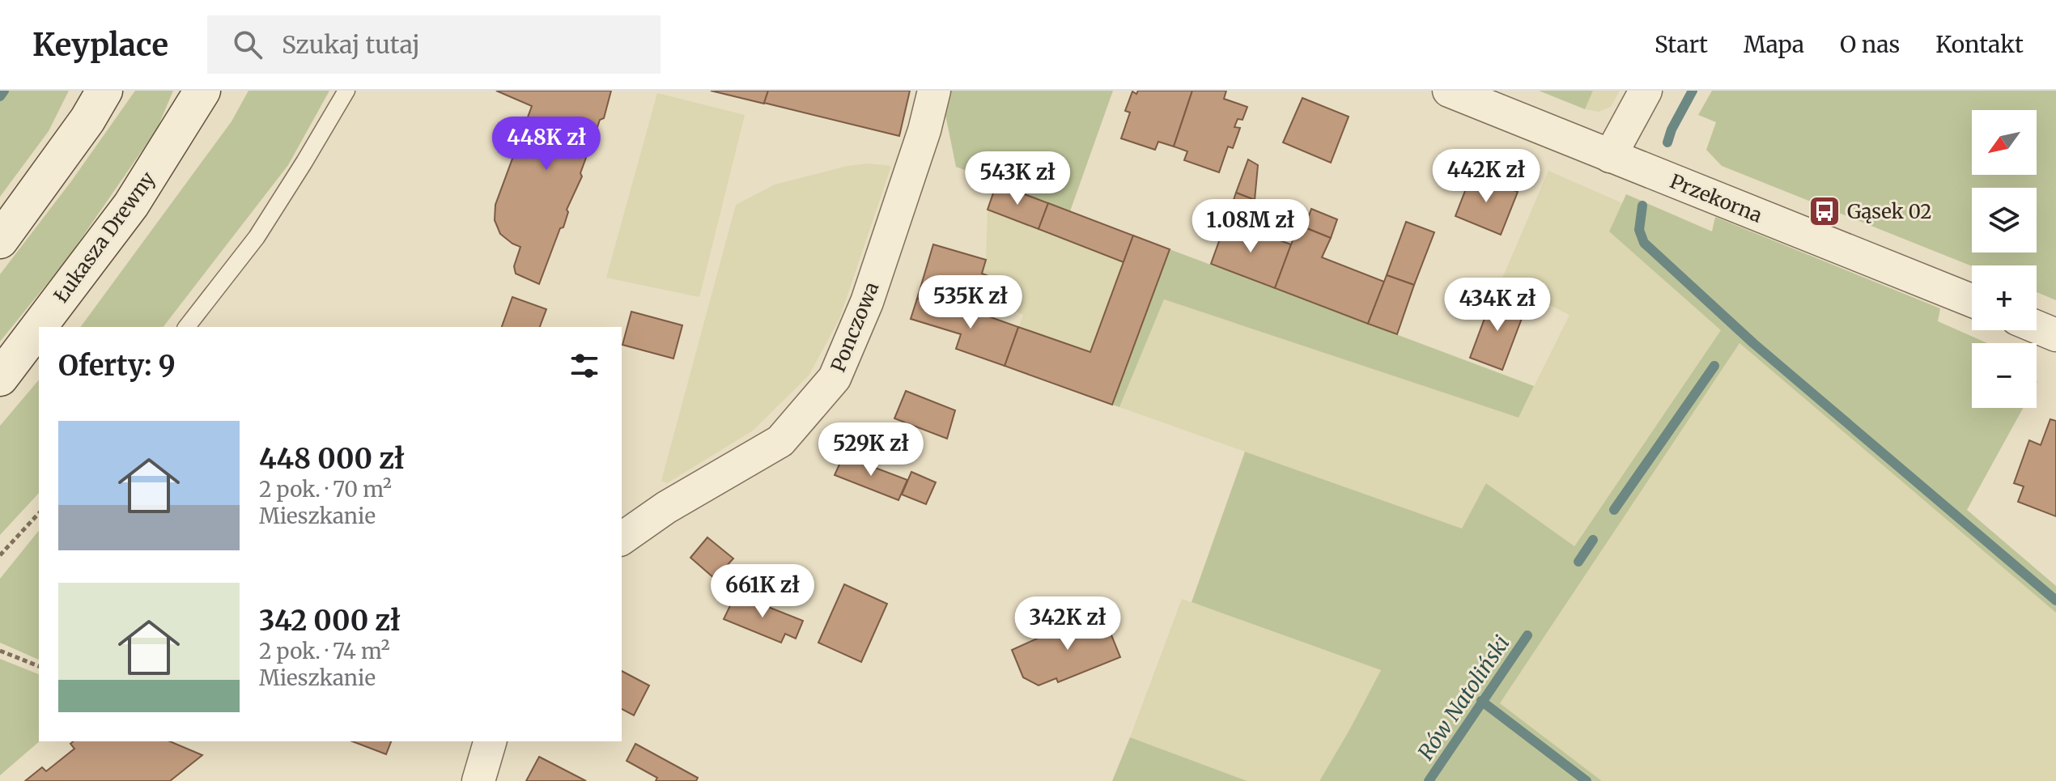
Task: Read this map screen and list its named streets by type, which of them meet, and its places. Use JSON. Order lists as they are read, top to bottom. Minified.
{"streets":{"main road":["Łukasza Drewny"],"street":["Przekorna","Ponczowa"]},"water":["Rów Natoliński"],"places":{"bus stop":["Gąsek 02"]},"north":"bottom left","page":{"header":"Keyplace","search":"Szukaj tutaj","nav":["Start","Mapa","O nas","Kontakt"],"map_buttons":["+","−"],"price":["448K zł","442K zł","543K zł","1.08M zł","535K zł","434K zł","529K zł","661K zł","342K zł"],"heading":"Oferty: 9","list":[{"name":"448 000 zł","note":"2 pok. · 70 m² · Mieszkanie"},{"name":"342 000 zł","note":"2 pok. · 74 m² · Mieszkanie"}]}}
